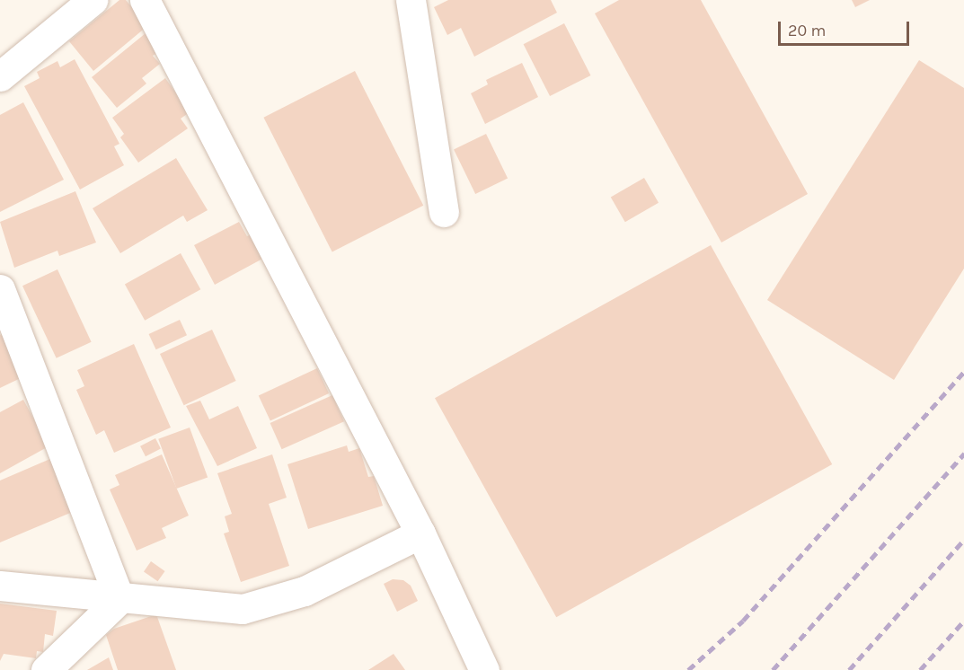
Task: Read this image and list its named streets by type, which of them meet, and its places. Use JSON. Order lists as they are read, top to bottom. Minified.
{"scale_bar":"20 m"}
